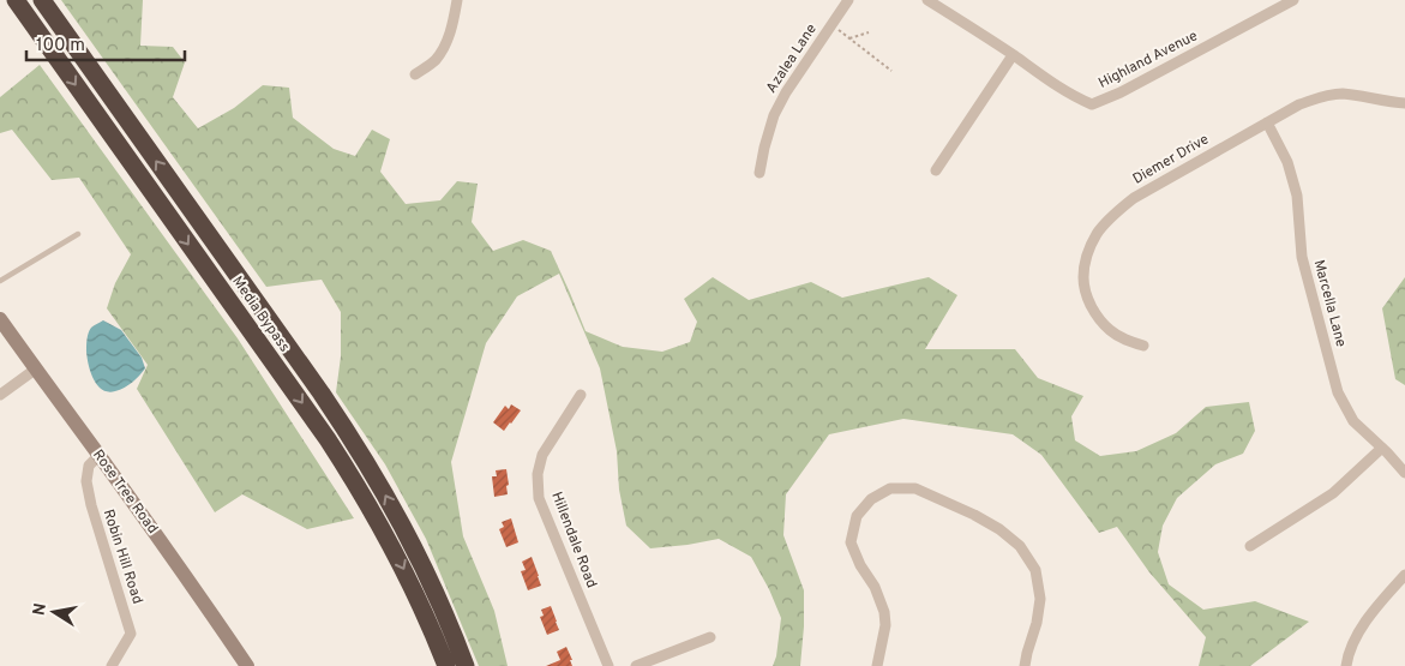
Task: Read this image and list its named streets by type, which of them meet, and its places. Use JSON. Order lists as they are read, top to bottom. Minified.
{"streets":{"highway":["Media Bypass"],"street":["Azalea Lane","Highland Avenue","Diemer Drive","Marcella Lane","Rose Tree Road","Hillendale Road","Robin Hill Road"]},"crossings":[["Diemer Drive","Marcella Lane"],["Rose Tree Road","Robin Hill Road"]],"scale_bar":"100 m","north":"left"}
